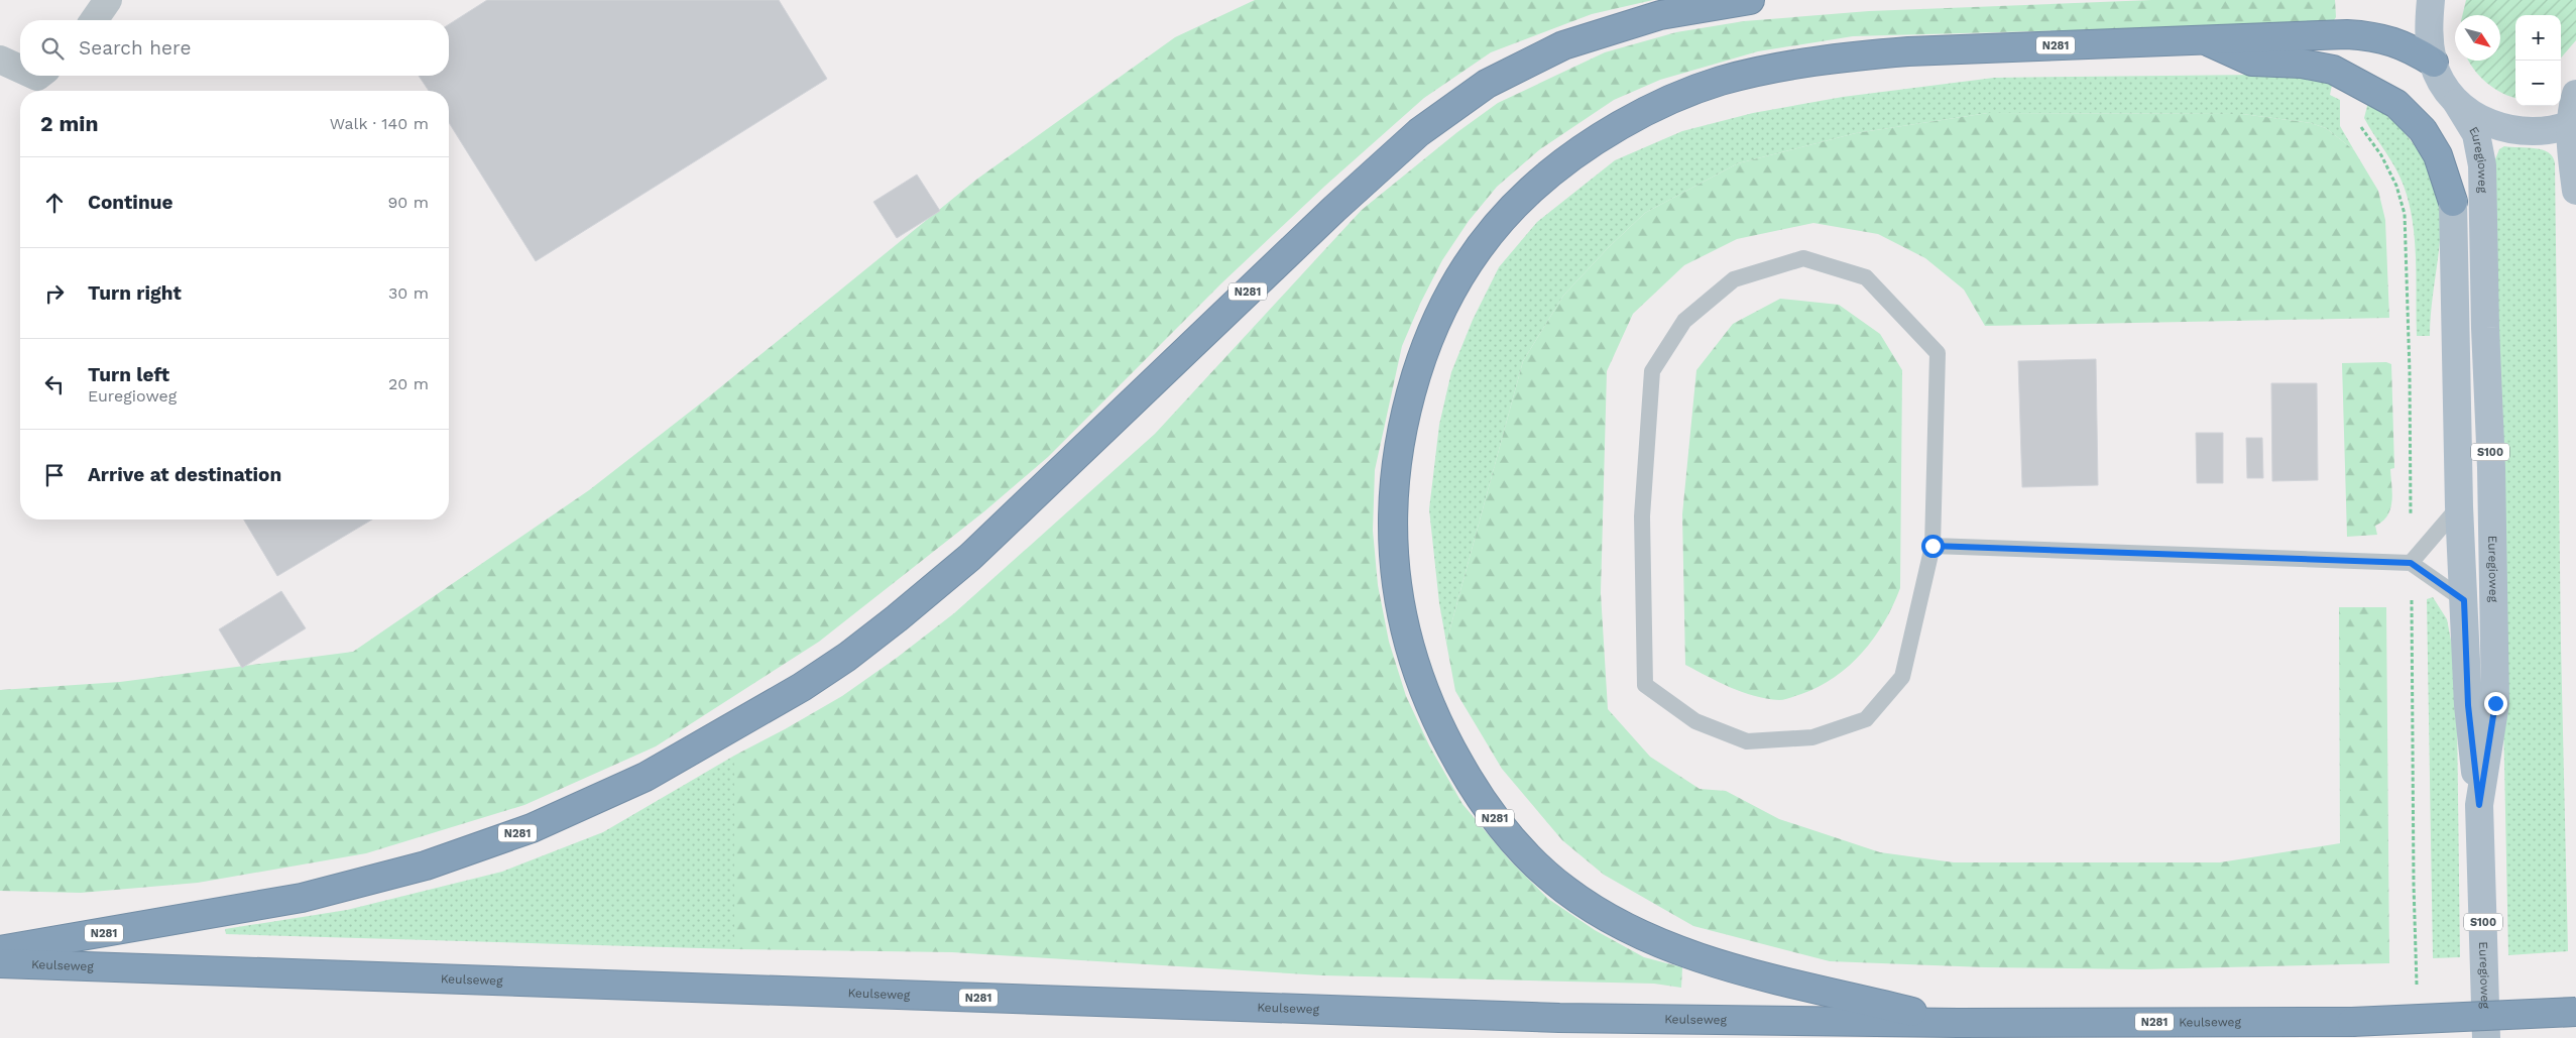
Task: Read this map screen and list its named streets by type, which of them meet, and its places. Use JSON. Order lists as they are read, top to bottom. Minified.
{"streets":{"highway":["N281","Keulseweg"],"main road":["Euregioweg","S100"]},"crossings":[["N281","S100"],["N281","Keulseweg"],["Euregioweg","S100"]],"north":"bottom right","page":{"map_buttons":["+","−"],"search":"Search here","heading":["2 min","Walk · 140 m"],"list":[["Continue","90 m"],["Turn right","30 m"],["Turn left","Euregioweg","20 m"],"Arrive at destination"]}}
